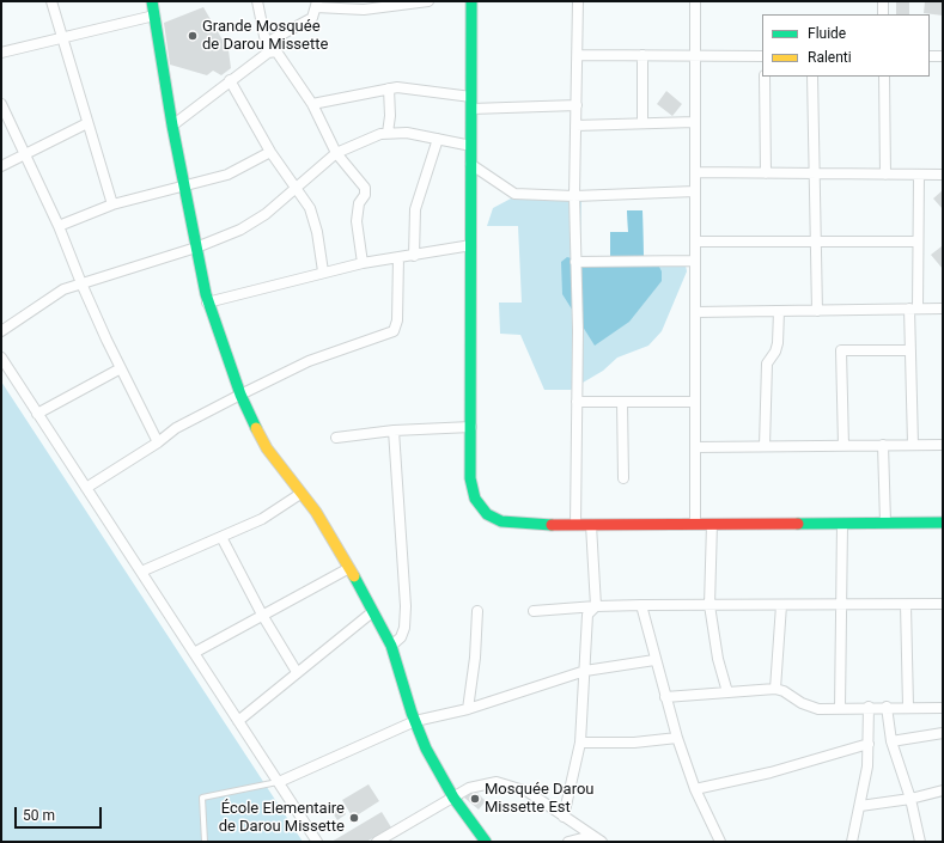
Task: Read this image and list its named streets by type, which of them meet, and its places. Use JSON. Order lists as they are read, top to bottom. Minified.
{"places":["Grande Mosquée de Darou Missette","Mosquée Darou Missette Est","École Elementaire de Darou Missette"],"legend":["Fluide","Ralenti"],"scale_bar":"50 m"}
